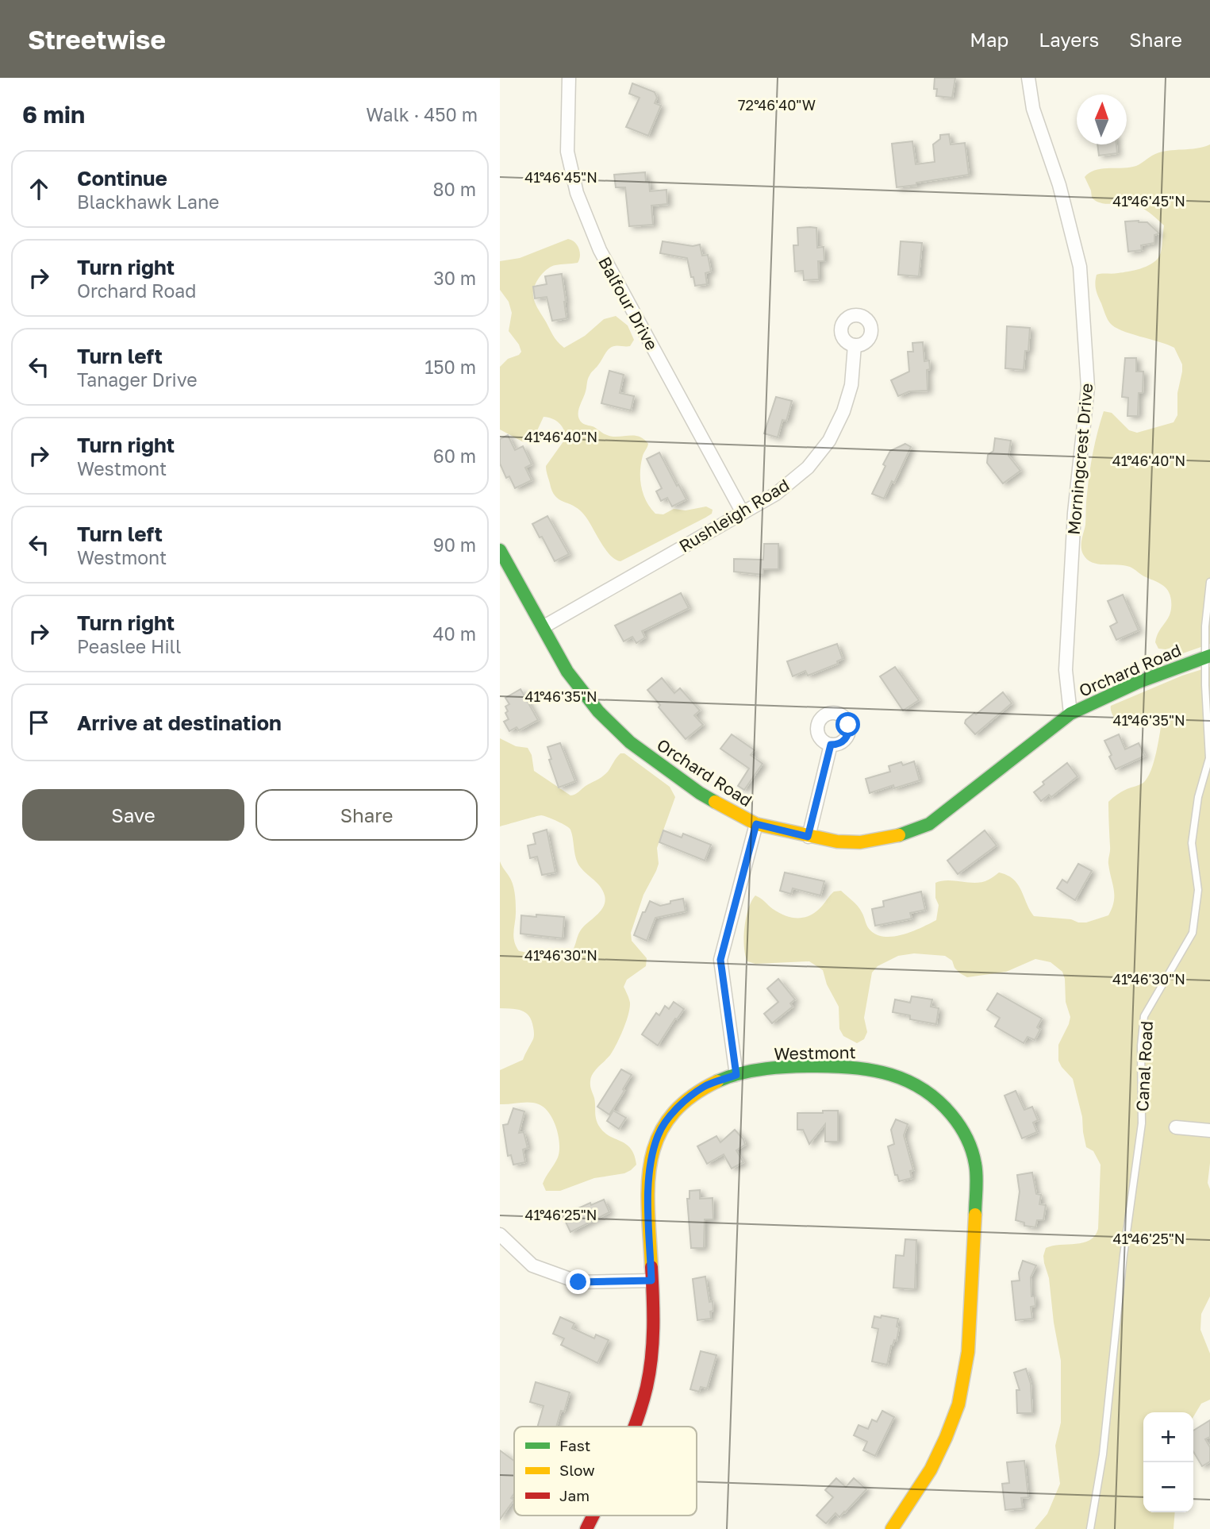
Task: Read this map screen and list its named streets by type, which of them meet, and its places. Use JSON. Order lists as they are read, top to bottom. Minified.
{"streets":{"street":["Balfour Drive","Morningcrest Drive","Rushleigh Road","Orchard Road","Westmont"],"lane":["Canal Road"]},"crossings":[["Balfour Drive","Rushleigh Road"],["Morningcrest Drive","Orchard Road"],["Rushleigh Road","Orchard Road"],["Orchard Road","Canal Road"]],"legend":["Fast","Slow","Jam"],"north":"top","page":{"header":"Streetwise","nav":["Map","Layers","Share"],"heading":["6 min","Walk · 450 m"],"list":[["Continue","Blackhawk Lane","80 m"],["Turn right","Orchard Road","30 m"],["Turn left","Tanager Drive","150 m"],["Turn right","Westmont","60 m"],["Turn left","Westmont","90 m"],["Turn right","Peaslee Hill","40 m"],"Arrive at destination"],"buttons":["Save","Share"],"map_buttons":["+","−"]},"coordinates":["72°46'40\"W","41°46'45\"N","41°46'40\"N","41°46'35\"N","41°46'30\"N","41°46'25\"N"]}
